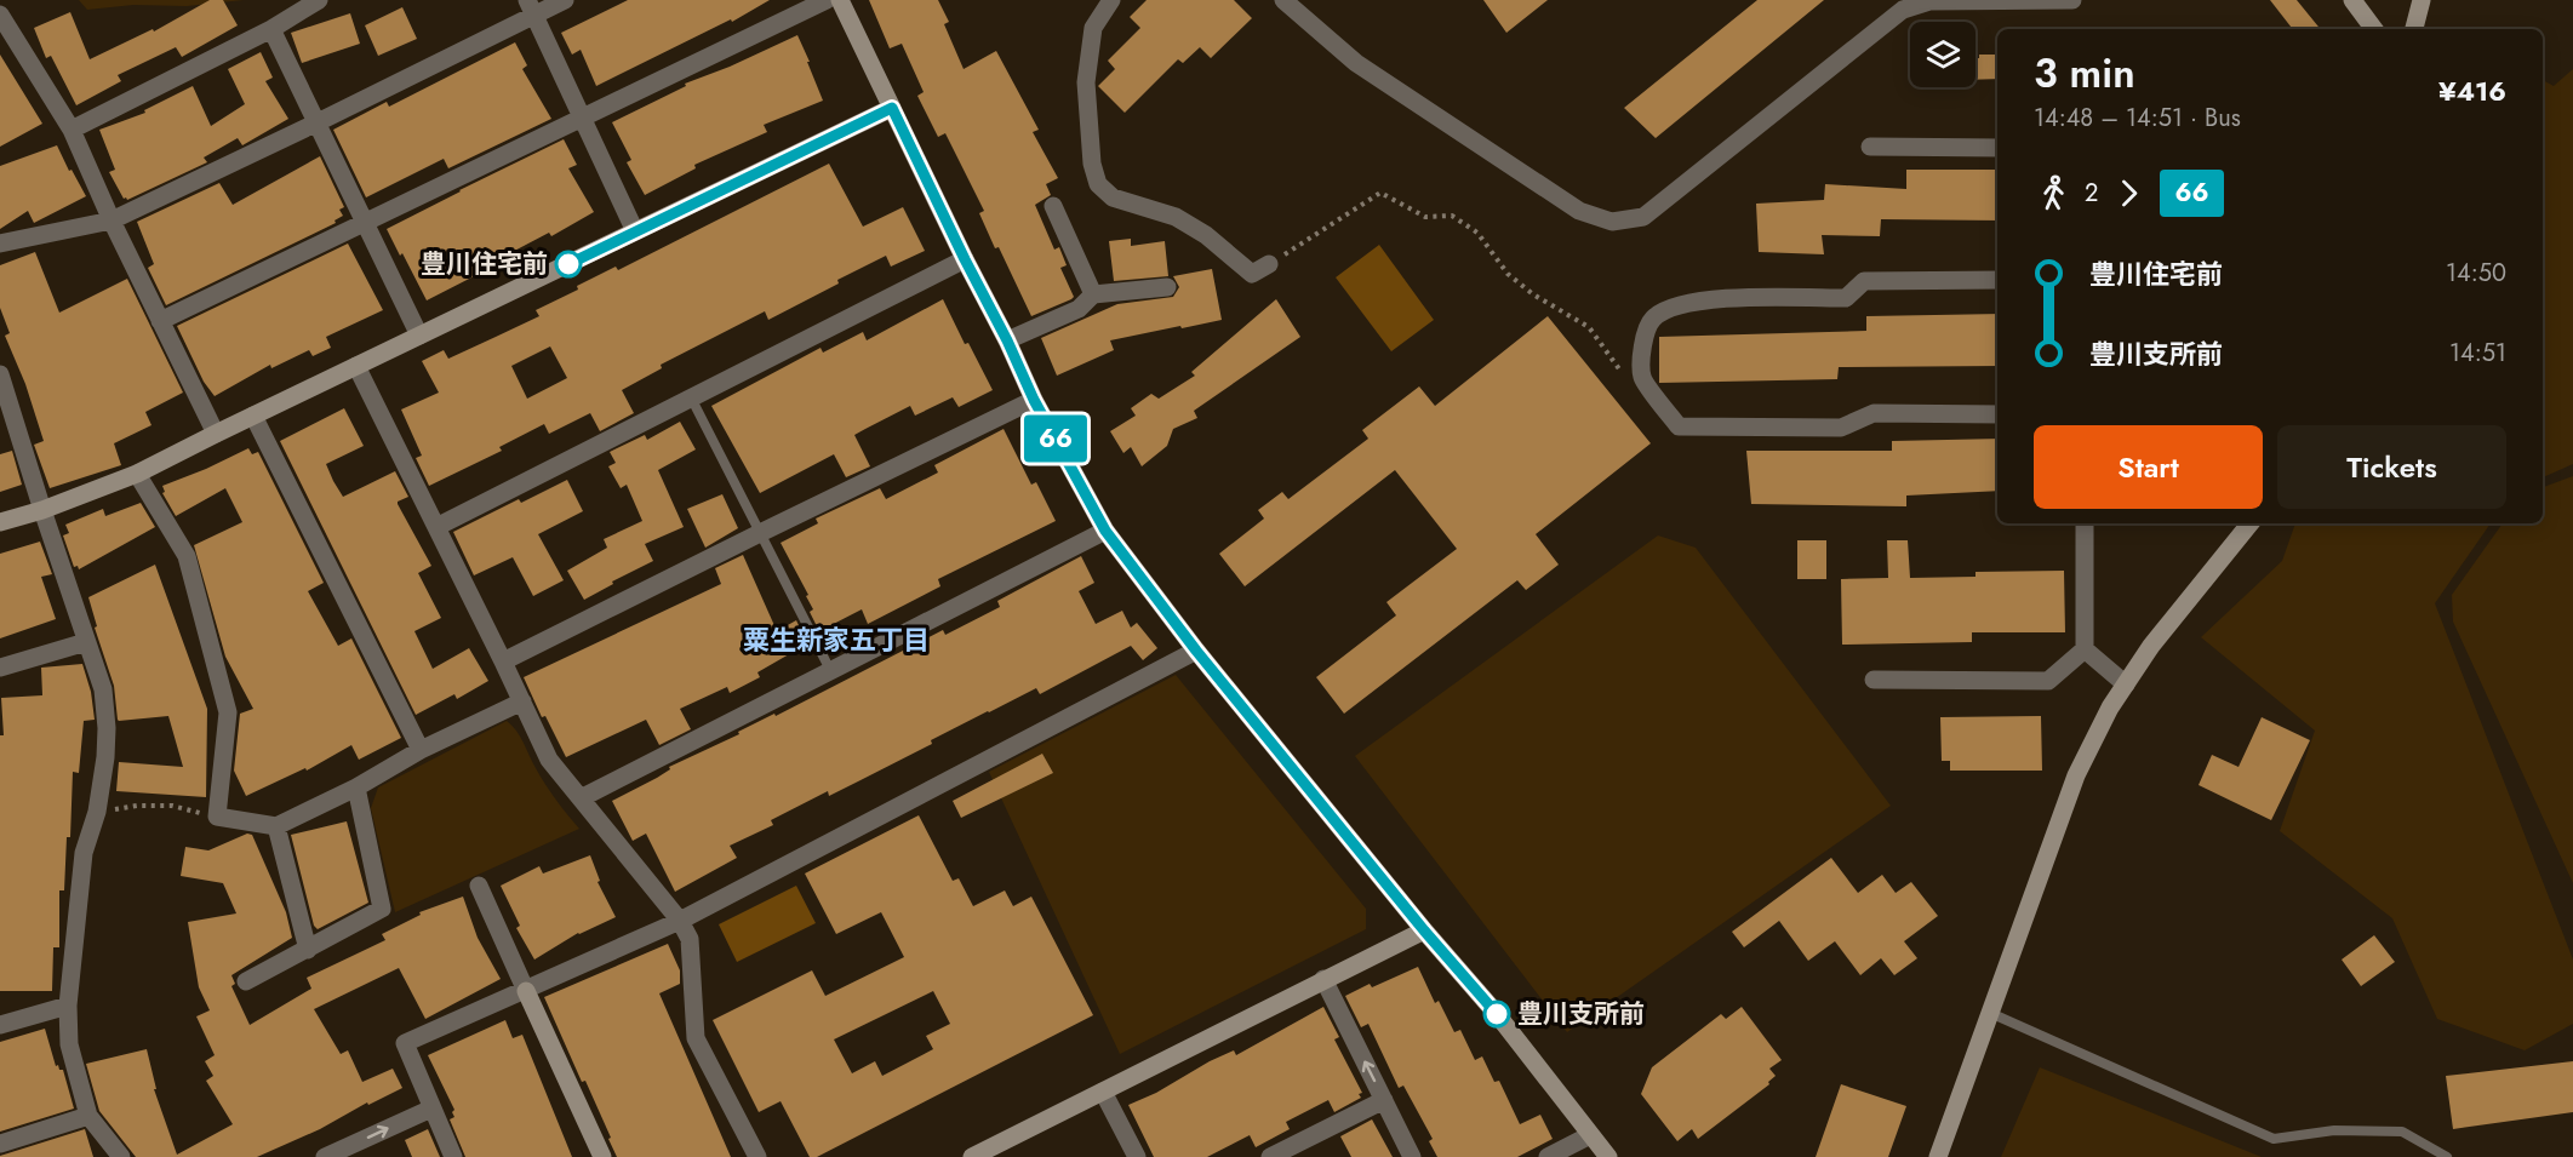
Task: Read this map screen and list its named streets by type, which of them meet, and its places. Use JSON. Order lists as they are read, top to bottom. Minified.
{"districts":["粟生新家五丁目"],"places":["豊川住宅前","豊川支所前"],"lines":["bus line 66"],"page":{"on_map":"66","heading":["3 min","14:48 – 14:51 · Bus","¥416"],"legs":["2","66"],"list":[{"name":"豊川住宅前","value":"14:50"},{"name":"豊川支所前","value":"14:51"}],"buttons":["Start","Tickets"]}}
